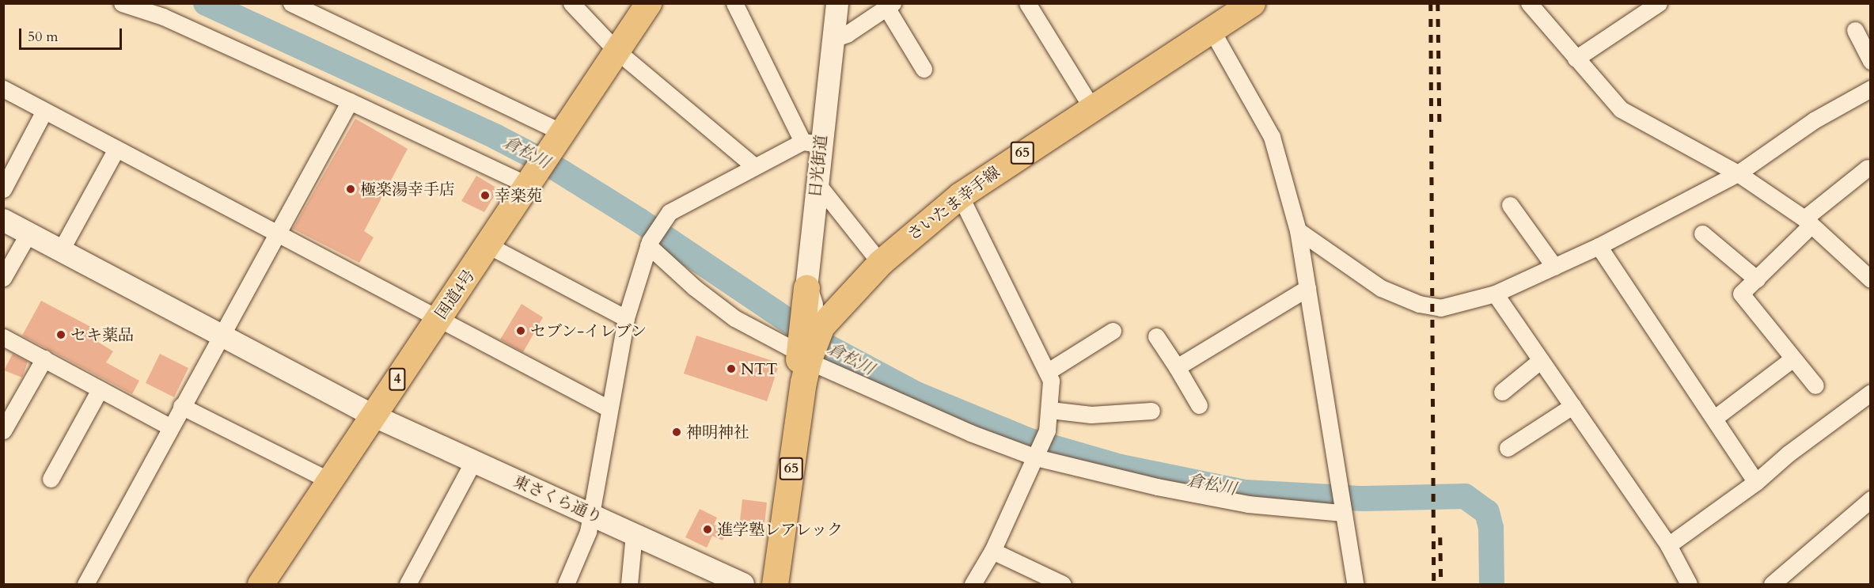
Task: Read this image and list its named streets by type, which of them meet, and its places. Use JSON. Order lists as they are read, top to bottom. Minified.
{"streets":{"main road":["65","さいたま幸手線","国道4号","4"],"street":["日光街道","東さくら通り"]},"crossings":[["65","さいたま幸手線"],["国道4号","東さくら通り"]],"water":["倉松川"],"places":["極楽湯幸手店","幸楽苑","セブン-イレブン","セキ薬品","NTT","神明神社","進学塾レアレック"],"scale_bar":"50 m"}
